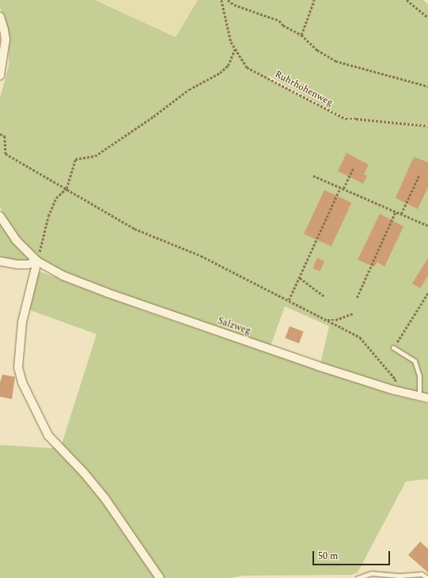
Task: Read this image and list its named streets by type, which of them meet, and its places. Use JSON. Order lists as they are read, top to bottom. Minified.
{"streets":{"street":["Salzweg"],"path":["Ruhrhöhenweg"]},"scale_bar":"50 m"}
